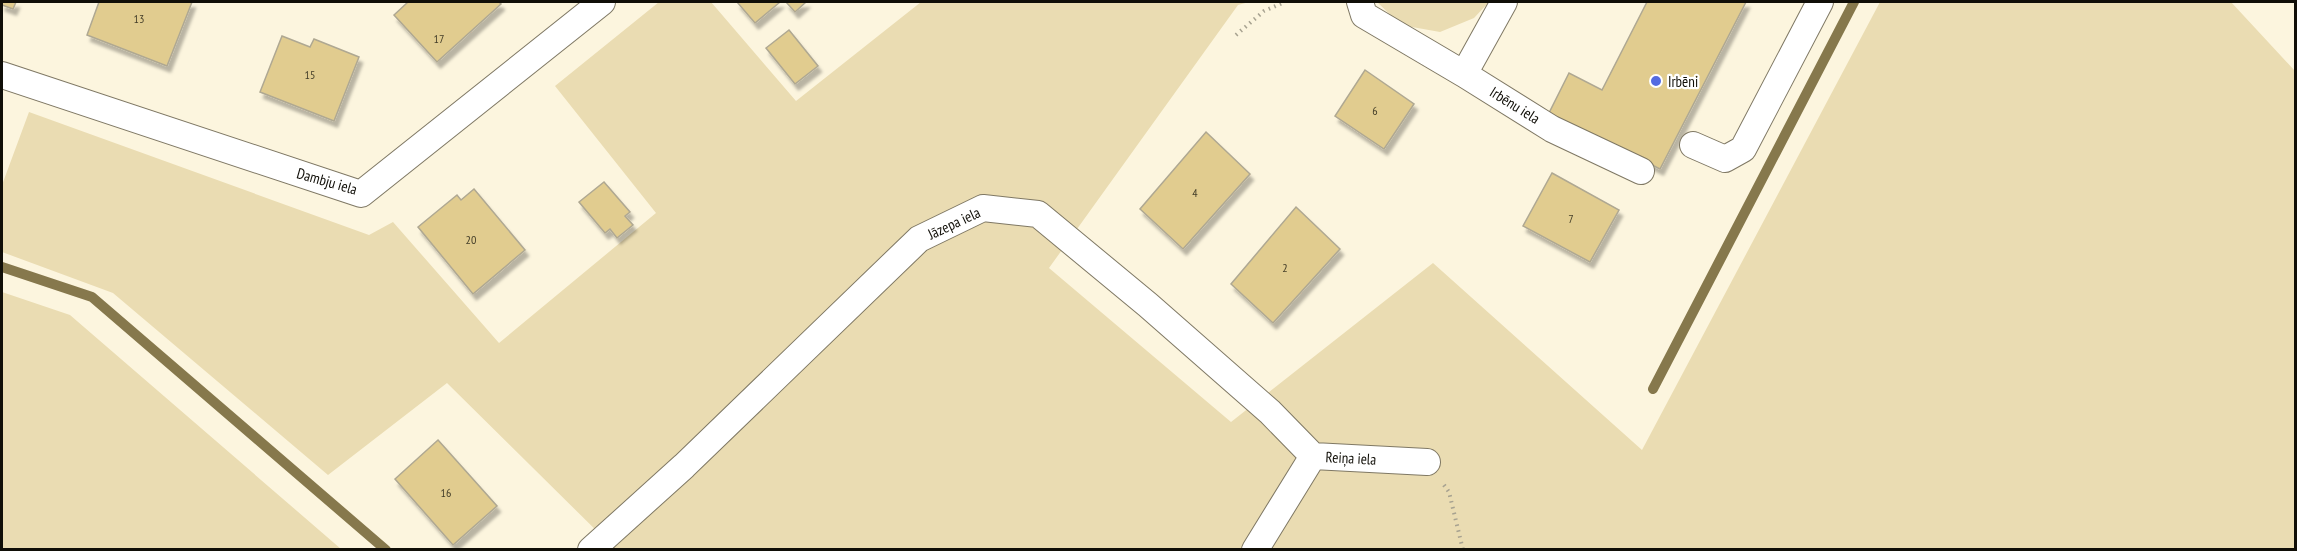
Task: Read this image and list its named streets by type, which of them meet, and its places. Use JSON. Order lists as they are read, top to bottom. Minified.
{"streets":{"street":["Irbēnu iela","Dambju iela","Jāzepa iela","Reiņa iela"]},"crossings":[["Jāzepa iela","Reiņa iela"]],"places":["Irbēni"],"house_numbers":["13","17","15","6","4","7","20","2","16"]}
